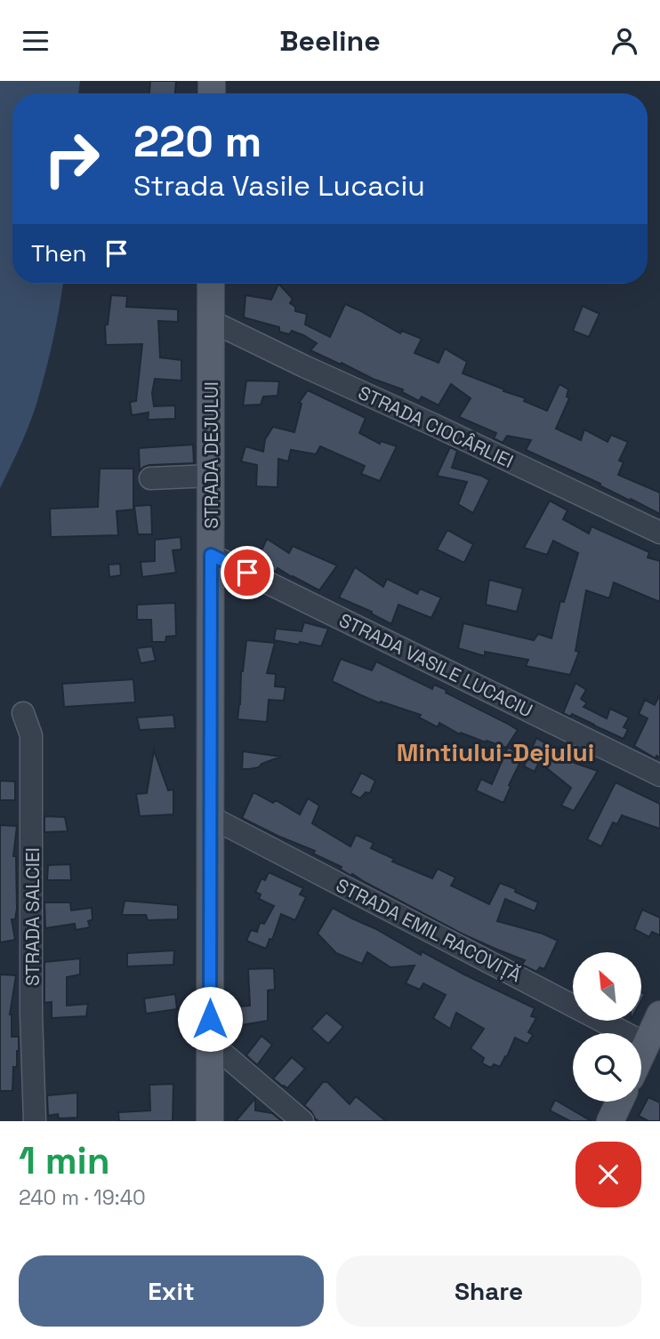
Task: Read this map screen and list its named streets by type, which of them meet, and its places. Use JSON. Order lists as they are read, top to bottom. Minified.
{"streets":{"main road":["STRADA DEJULUI"],"street":["STRADA CIOCÂRLIEI","STRADA VASILE LUCACIU","STRADA SALCIEI","STRADA EMIL RACOVIȚĂ"]},"crossings":[["STRADA CIOCÂRLIEI","STRADA DEJULUI"],["STRADA DEJULUI","STRADA VASILE LUCACIU"],["STRADA DEJULUI","STRADA EMIL RACOVIȚĂ"]],"districts":["Mintiului-Dejului"],"north":"top left","page":{"header":"Beeline","turn":["220 m","Strada Vasile Lucaciu"],"then":"Then","heading":["1 min","240 m · 19:40"],"buttons":["Exit","Share"]}}
